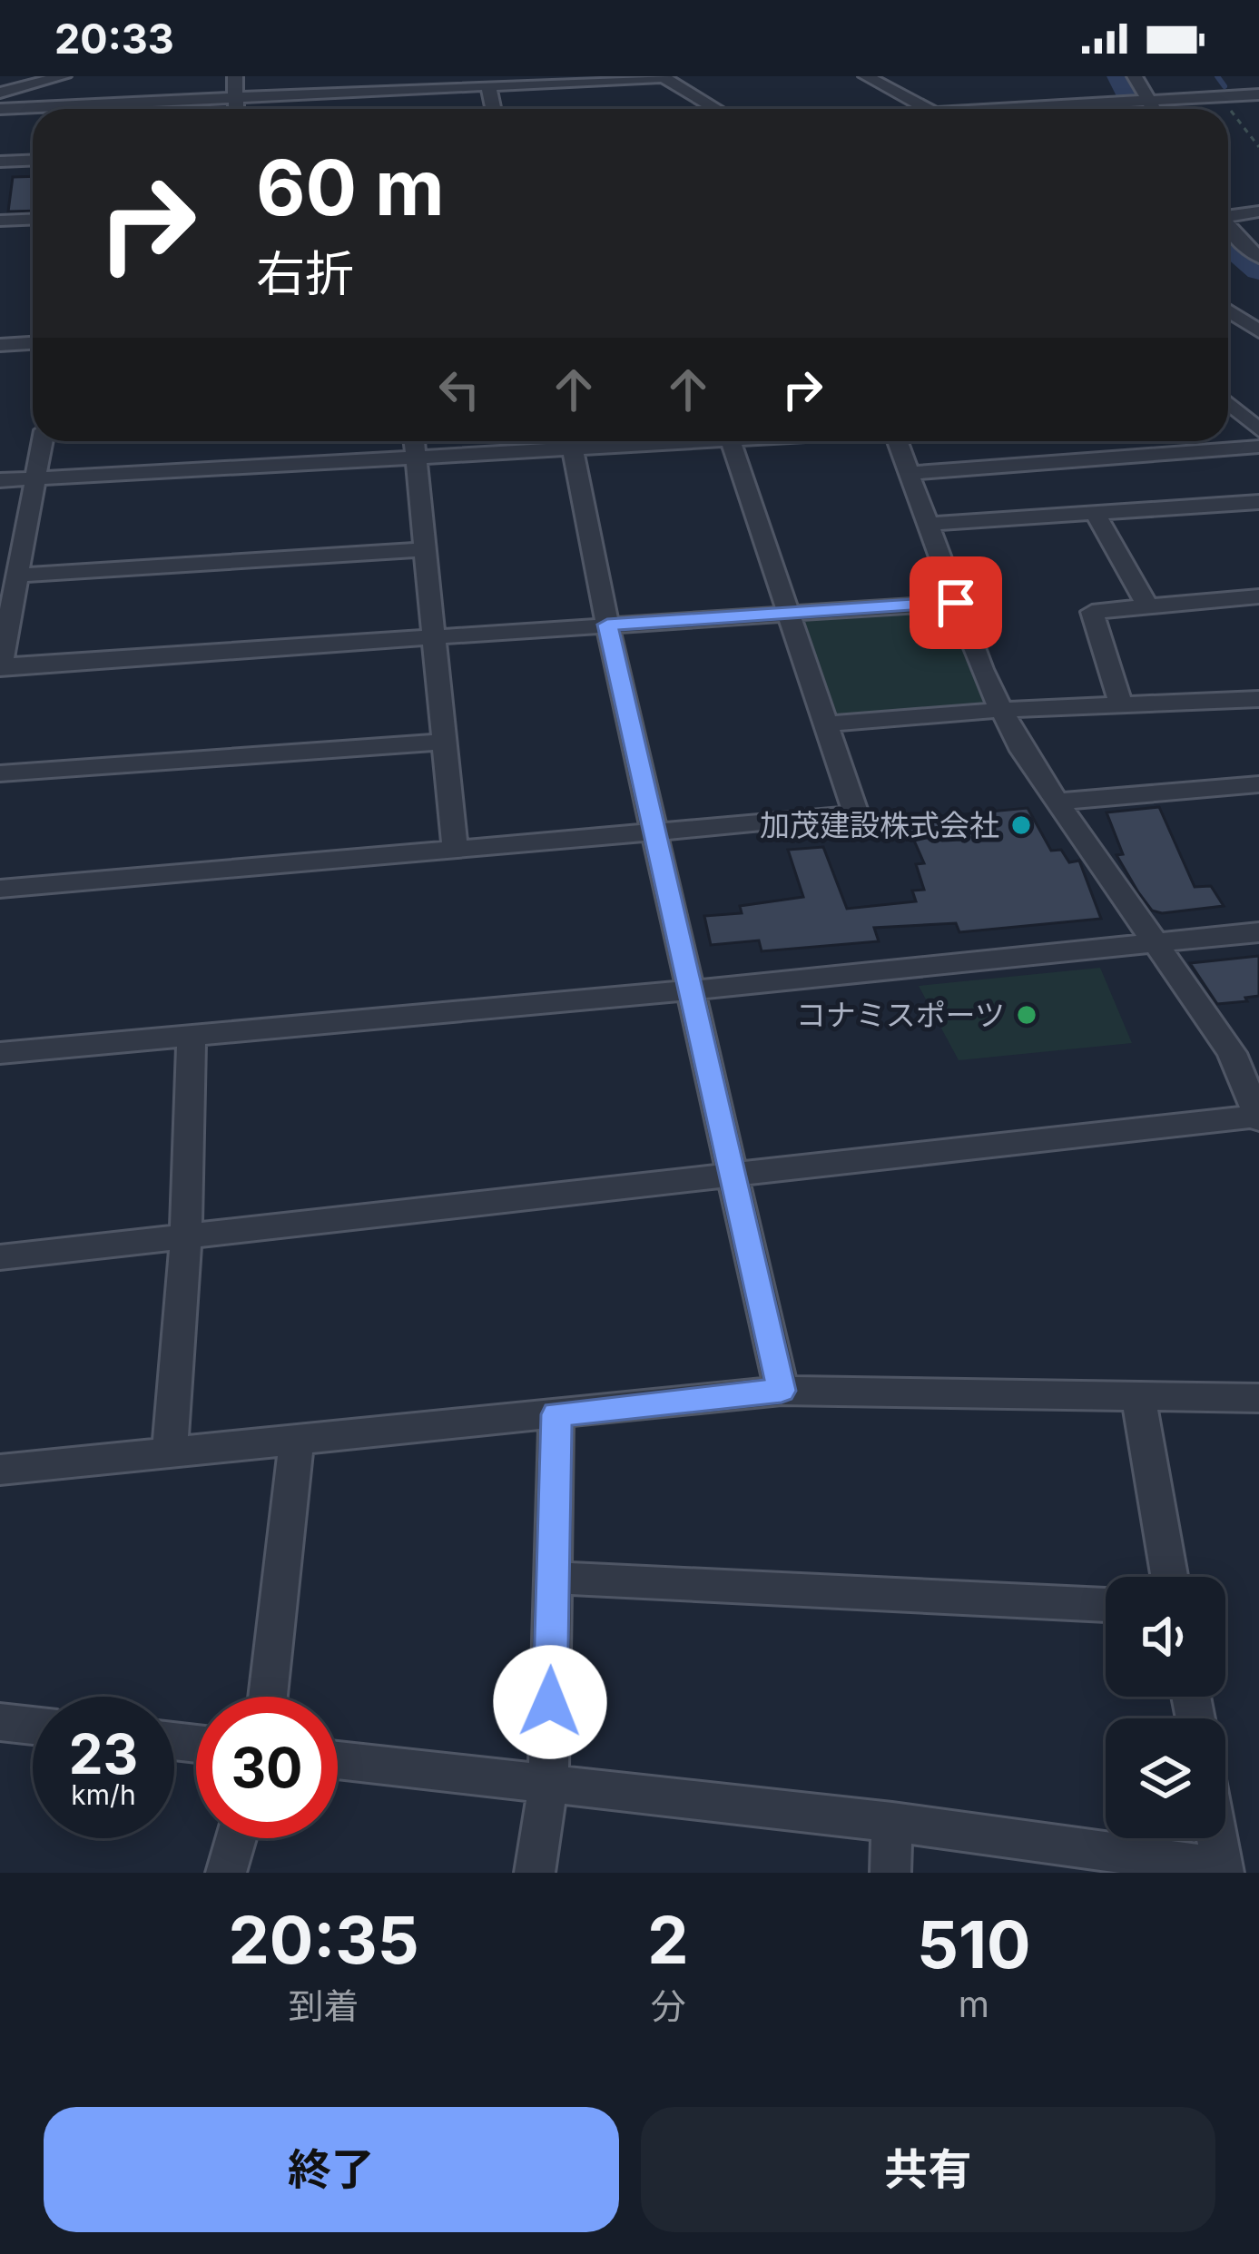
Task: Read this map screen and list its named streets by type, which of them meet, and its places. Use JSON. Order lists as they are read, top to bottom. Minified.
{"places":["加茂建設株式会社","コナミスポーツ"],"page":{"status":"20:33","turn":["60 m","右折"],"speed":"23 km/h","limit":"30","eta":["20:35","到着","2","分","510","m"],"buttons":["終了","共有"]}}
